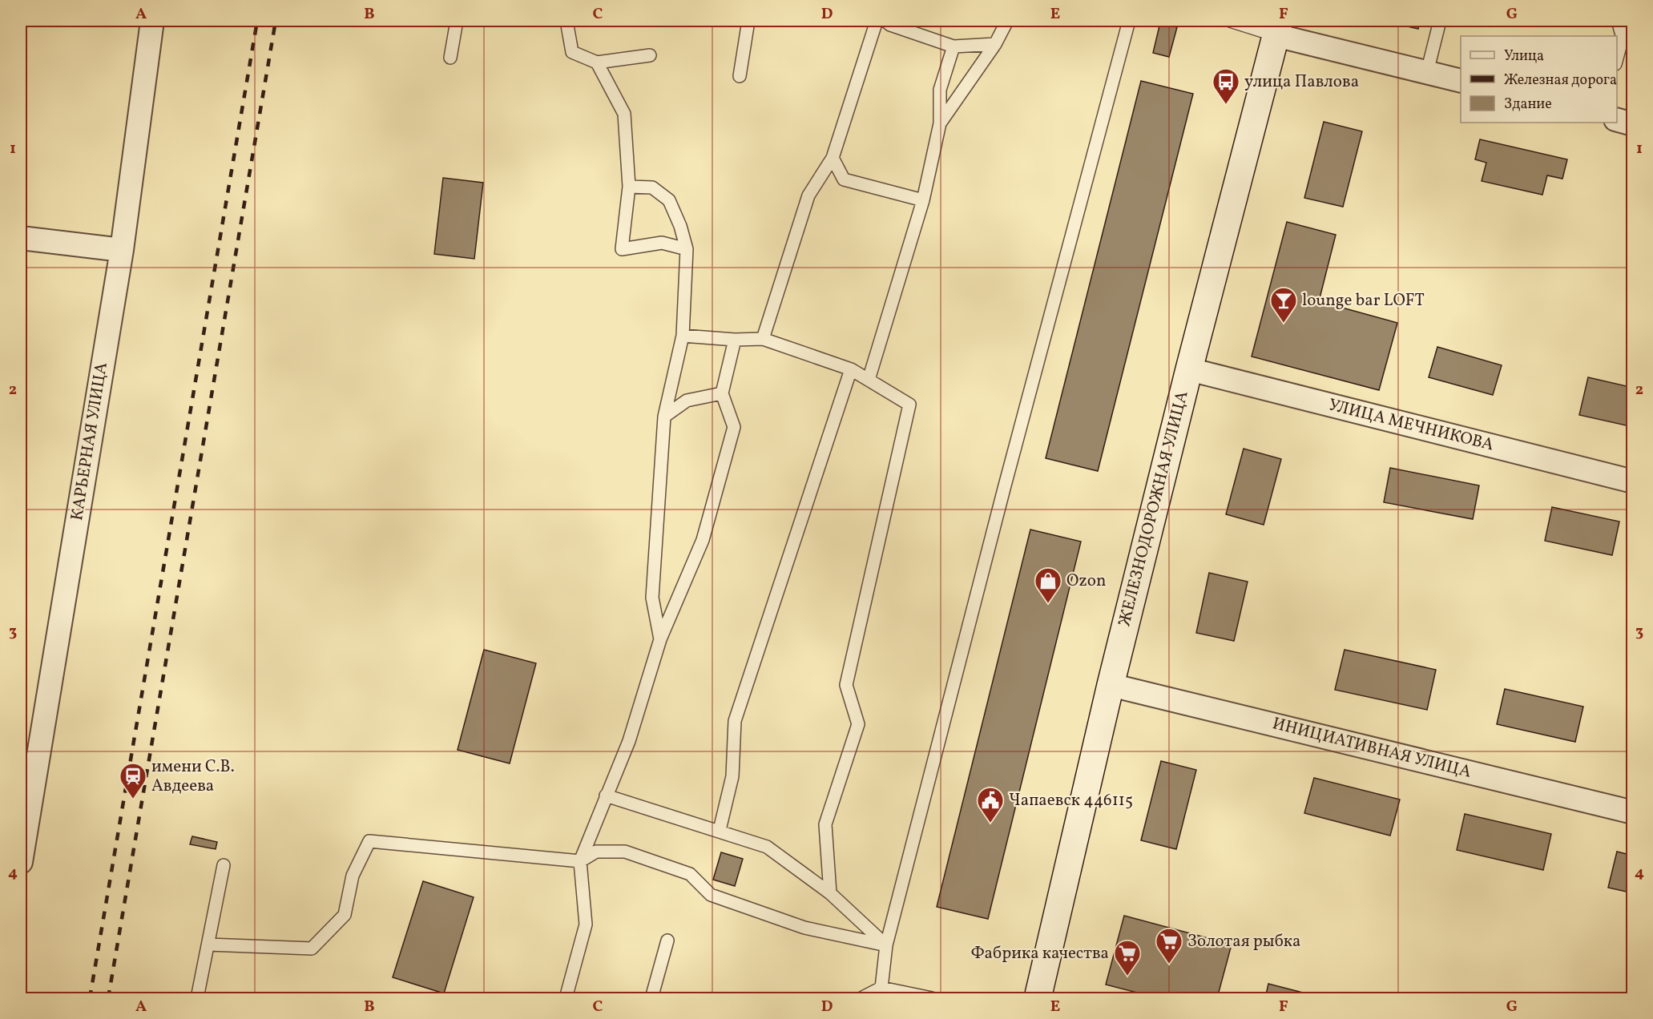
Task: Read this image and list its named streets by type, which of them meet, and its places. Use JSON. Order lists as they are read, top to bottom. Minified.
{"streets":{"main road":["ЖЕЛЕЗНОДОРОЖНАЯ УЛИЦА"],"street":["УЛИЦА МЕЧНИКОВА","КАРЬЕРНАЯ УЛИЦА","ИНИЦИАТИВНАЯ УЛИЦА"]},"crossings":[["УЛИЦА МЕЧНИКОВА","ЖЕЛЕЗНОДОРОЖНАЯ УЛИЦА"],["ЖЕЛЕЗНОДОРОЖНАЯ УЛИЦА","ИНИЦИАТИВНАЯ УЛИЦА"]],"places":{"bus stop":["улица Павлова"],"bar":["lounge bar LOFT"],"shop":["Ozon"],"station":["имени С.В. Авдеева"],"public building":["Чапаевск 446115"],"supermarket":["Золотая рыбка","Фабрика качества"]},"legend":["Улица","Железная дорога","Здание"],"grid":{"columns":["A","B","C","D","E","F","G"],"rows":["1","2","3","4"]}}
